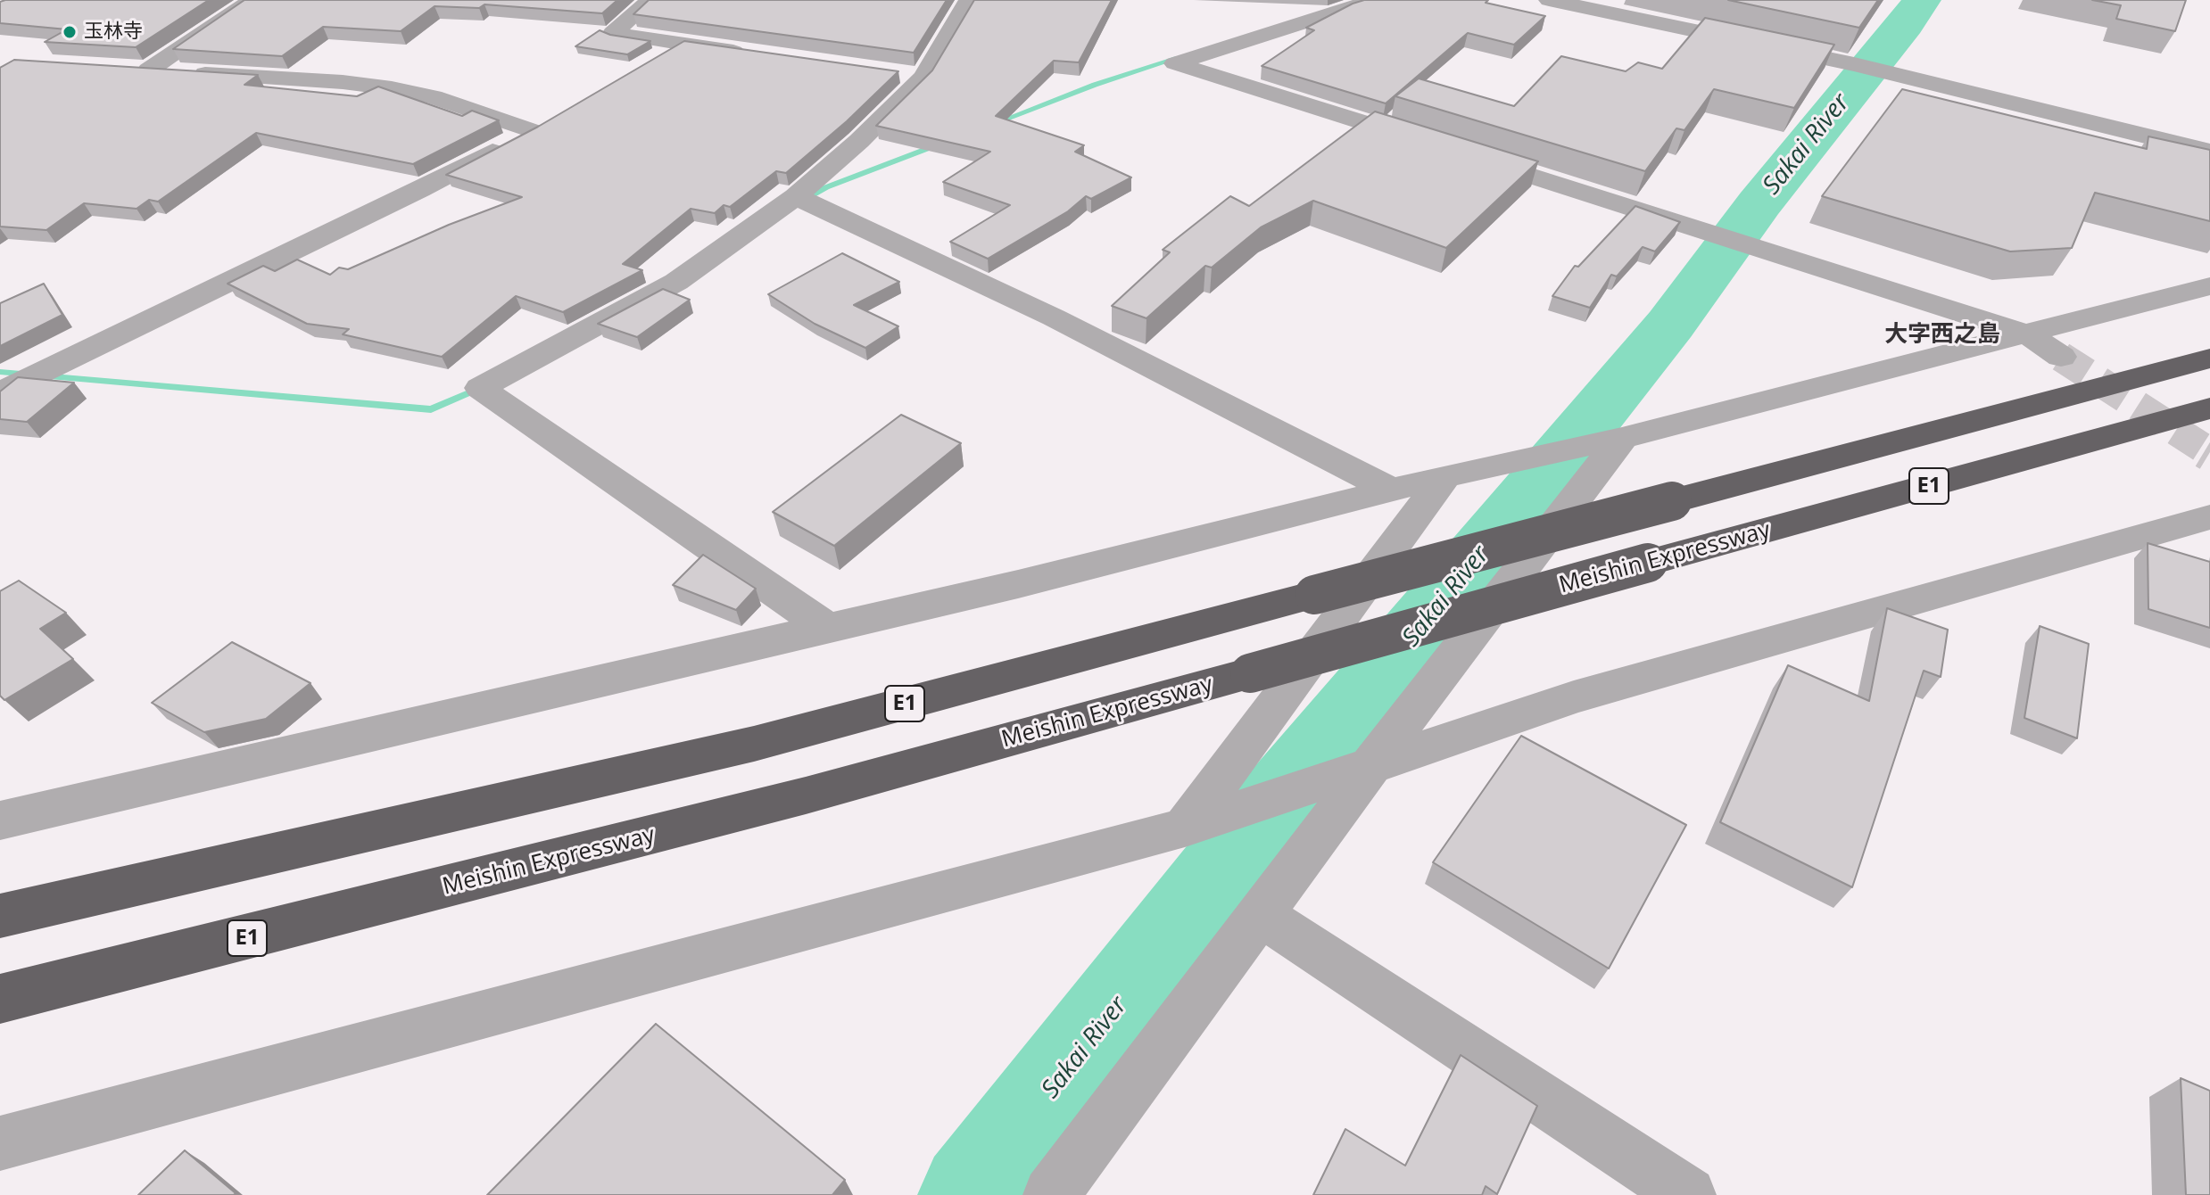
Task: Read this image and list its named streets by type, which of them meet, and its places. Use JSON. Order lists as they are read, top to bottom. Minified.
{"streets":{"highway":["E1","Meishin Expressway"]},"districts":["大字西之島"],"water":["Sakai River"],"places":["玉林寺"]}
